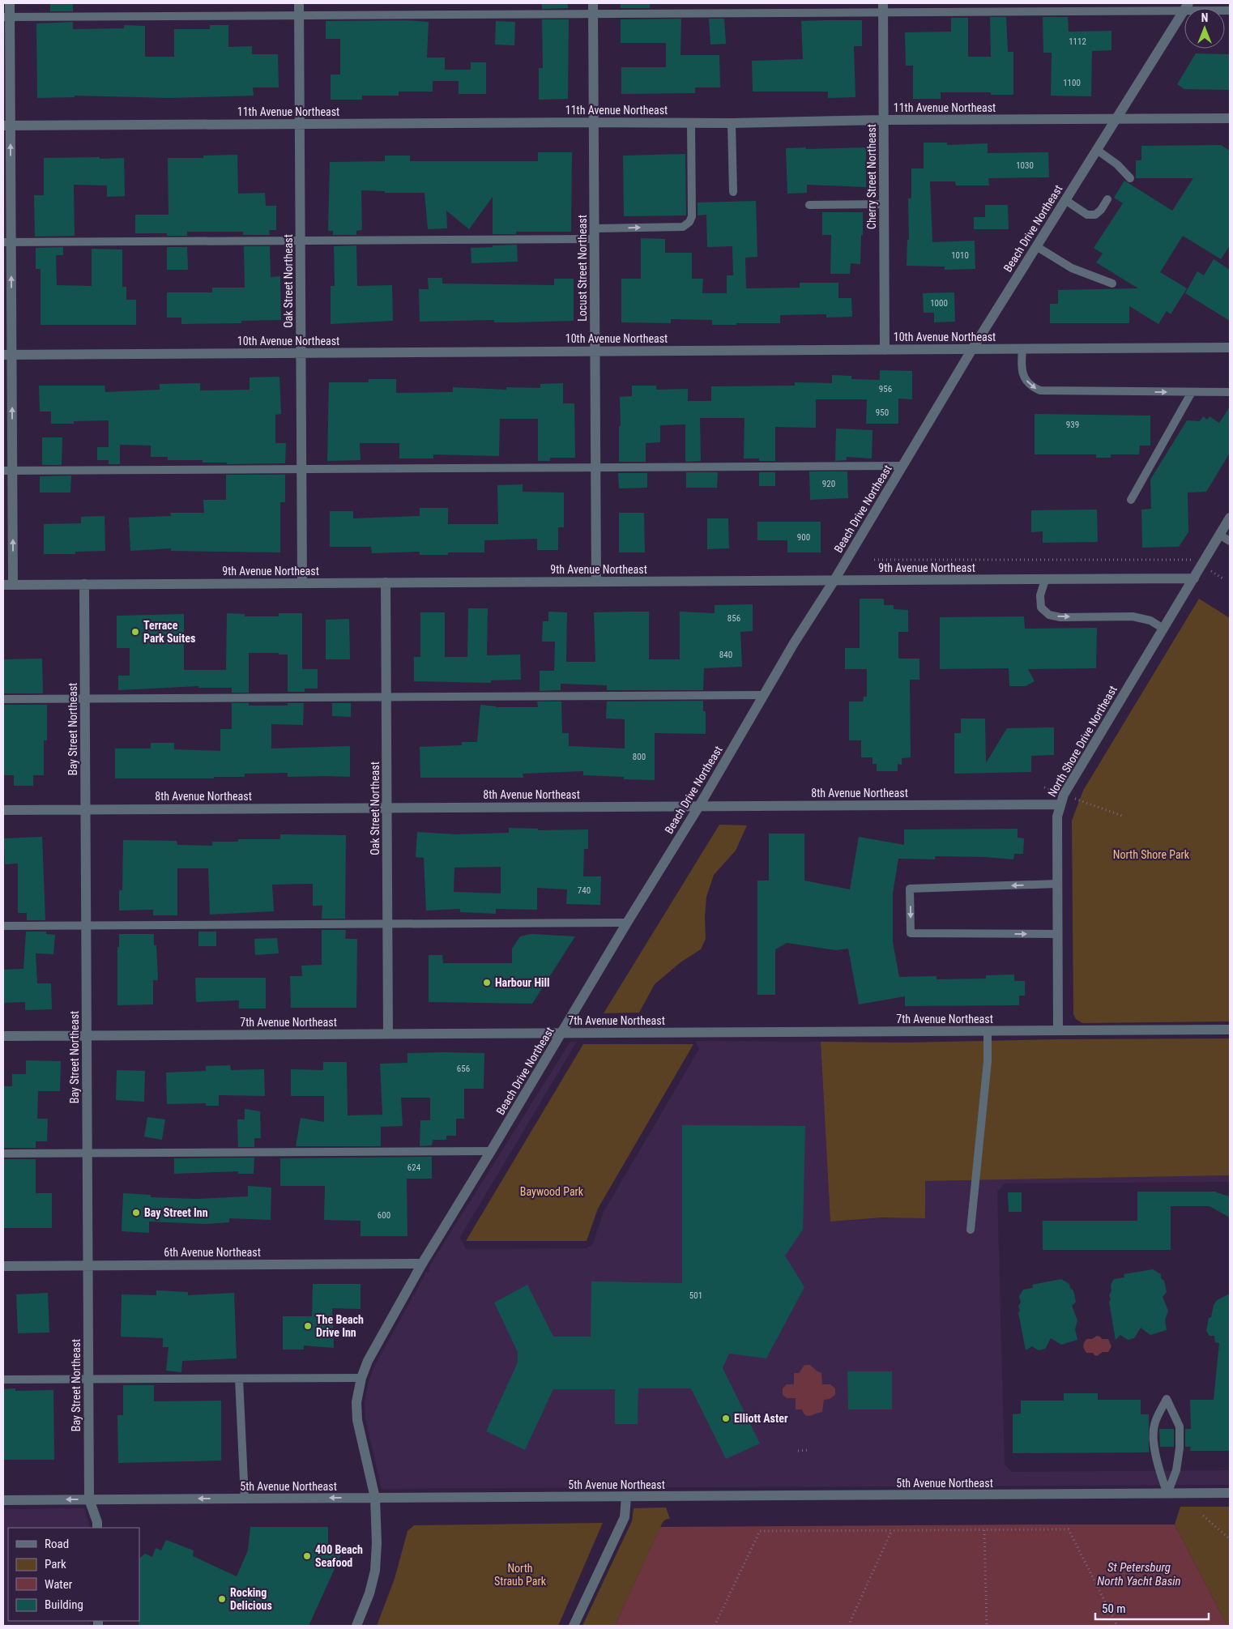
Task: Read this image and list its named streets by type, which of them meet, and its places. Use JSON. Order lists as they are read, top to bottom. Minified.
{"streets":{"street":["11th Avenue Northeast","Cherry Street Northeast","Beach Drive Northeast","Locust Street Northeast","Oak Street Northeast","10th Avenue Northeast","9th Avenue Northeast","Bay Street Northeast","North Shore Drive Northeast","8th Avenue Northeast","7th Avenue Northeast","6th Avenue Northeast","5th Avenue Northeast"]},"crossings":[["11th Avenue Northeast","Cherry Street Northeast"],["11th Avenue Northeast","Beach Drive Northeast"],["11th Avenue Northeast","Locust Street Northeast"],["11th Avenue Northeast","Oak Street Northeast"],["Cherry Street Northeast","10th Avenue Northeast"],["Beach Drive Northeast","10th Avenue Northeast"],["Beach Drive Northeast","9th Avenue Northeast"],["Beach Drive Northeast","8th Avenue Northeast"],["Beach Drive Northeast","7th Avenue Northeast"],["Beach Drive Northeast","6th Avenue Northeast"],["Beach Drive Northeast","5th Avenue Northeast"],["Locust Street Northeast","10th Avenue Northeast"],["Locust Street Northeast","9th Avenue Northeast"],["Oak Street Northeast","10th Avenue Northeast"],["Oak Street Northeast","9th Avenue Northeast"],["Oak Street Northeast","8th Avenue Northeast"],["Oak Street Northeast","7th Avenue Northeast"],["9th Avenue Northeast","Bay Street Northeast"],["9th Avenue Northeast","North Shore Drive Northeast"],["Bay Street Northeast","8th Avenue Northeast"],["Bay Street Northeast","7th Avenue Northeast"],["Bay Street Northeast","6th Avenue Northeast"],["Bay Street Northeast","5th Avenue Northeast"],["North Shore Drive Northeast","8th Avenue Northeast"],["North Shore Drive Northeast","7th Avenue Northeast"]],"water":["St Petersburg North Yacht Basin"],"parks":["North Shore Park","Baywood Park","North Straub Park"],"places":["Terrace Park Suites","Harbour Hill","Bay Street Inn","The Beach Drive Inn","Elliott Aster","400 Beach Seafood","Rocking Delicious"],"house_numbers":["1112","1100","1030","1010","1000","956","950","939","920","900","856","840","800","740","656","624","600","501"],"legend":["Road","Park","Water","Building"],"scale_bar":"50 m","north":"top"}
